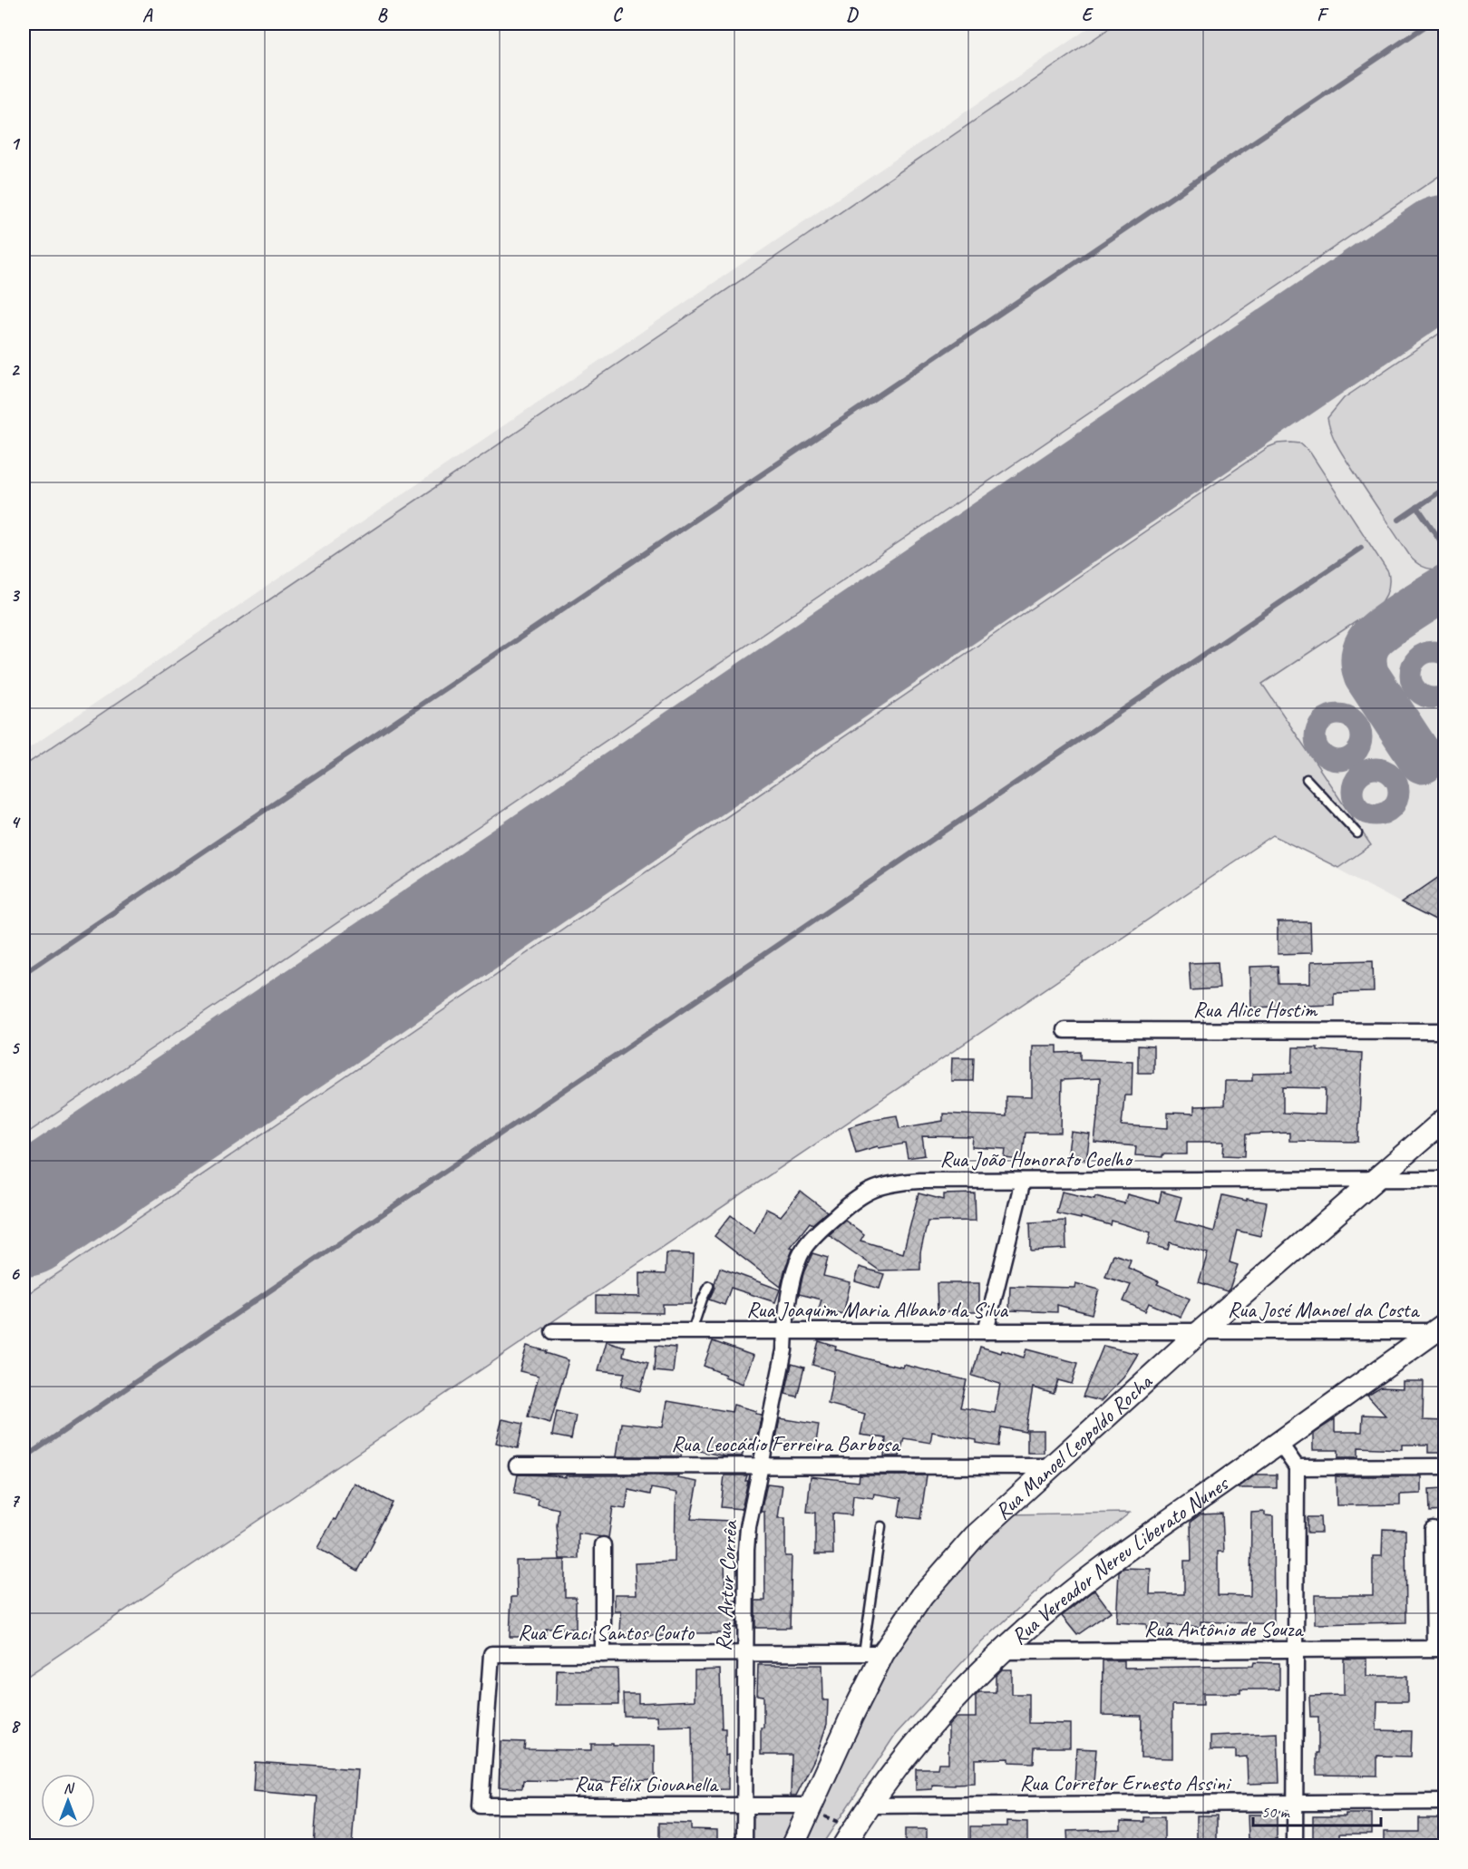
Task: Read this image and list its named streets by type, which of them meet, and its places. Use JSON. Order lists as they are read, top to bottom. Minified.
{"streets":{"main road":["Rua Manoel Leopoldo Rocha","Rua Vereador Nereu Liberato Nunes"],"street":["Rua Alice Hostim","Rua João Honorato Coelho","Rua Joaquim Maria Albano da Silva","Rua José Manoel da Costa","Rua Leocádio Ferreira Barbosa","Rua Artur Corrêa","Rua Antônio de Souza","Rua Eraci Santos Couto","Rua Corretor Ernesto Assini","Rua Félix Giovanella"]},"crossings":[["Rua João Honorato Coelho","Rua Joaquim Maria Albano da Silva"],["Rua João Honorato Coelho","Rua Manoel Leopoldo Rocha"],["Rua João Honorato Coelho","Rua Artur Corrêa"],["Rua Joaquim Maria Albano da Silva","Rua José Manoel da Costa"],["Rua Joaquim Maria Albano da Silva","Rua Manoel Leopoldo Rocha"],["Rua Joaquim Maria Albano da Silva","Rua Artur Corrêa"],["Rua José Manoel da Costa","Rua Manoel Leopoldo Rocha"],["Rua José Manoel da Costa","Rua Vereador Nereu Liberato Nunes"],["Rua Leocádio Ferreira Barbosa","Rua Manoel Leopoldo Rocha"],["Rua Leocádio Ferreira Barbosa","Rua Artur Corrêa"],["Rua Manoel Leopoldo Rocha","Rua Eraci Santos Couto"],["Rua Manoel Leopoldo Rocha","Rua Félix Giovanella"],["Rua Vereador Nereu Liberato Nunes","Rua Antônio de Souza"],["Rua Vereador Nereu Liberato Nunes","Rua Corretor Ernesto Assini"],["Rua Artur Corrêa","Rua Eraci Santos Couto"],["Rua Artur Corrêa","Rua Félix Giovanella"],["Rua Eraci Santos Couto","Rua Félix Giovanella"]],"scale_bar":"50 m","north":"top","grid":{"columns":["A","B","C","D","E","F"],"rows":["1","2","3","4","5","6","7","8"]}}
